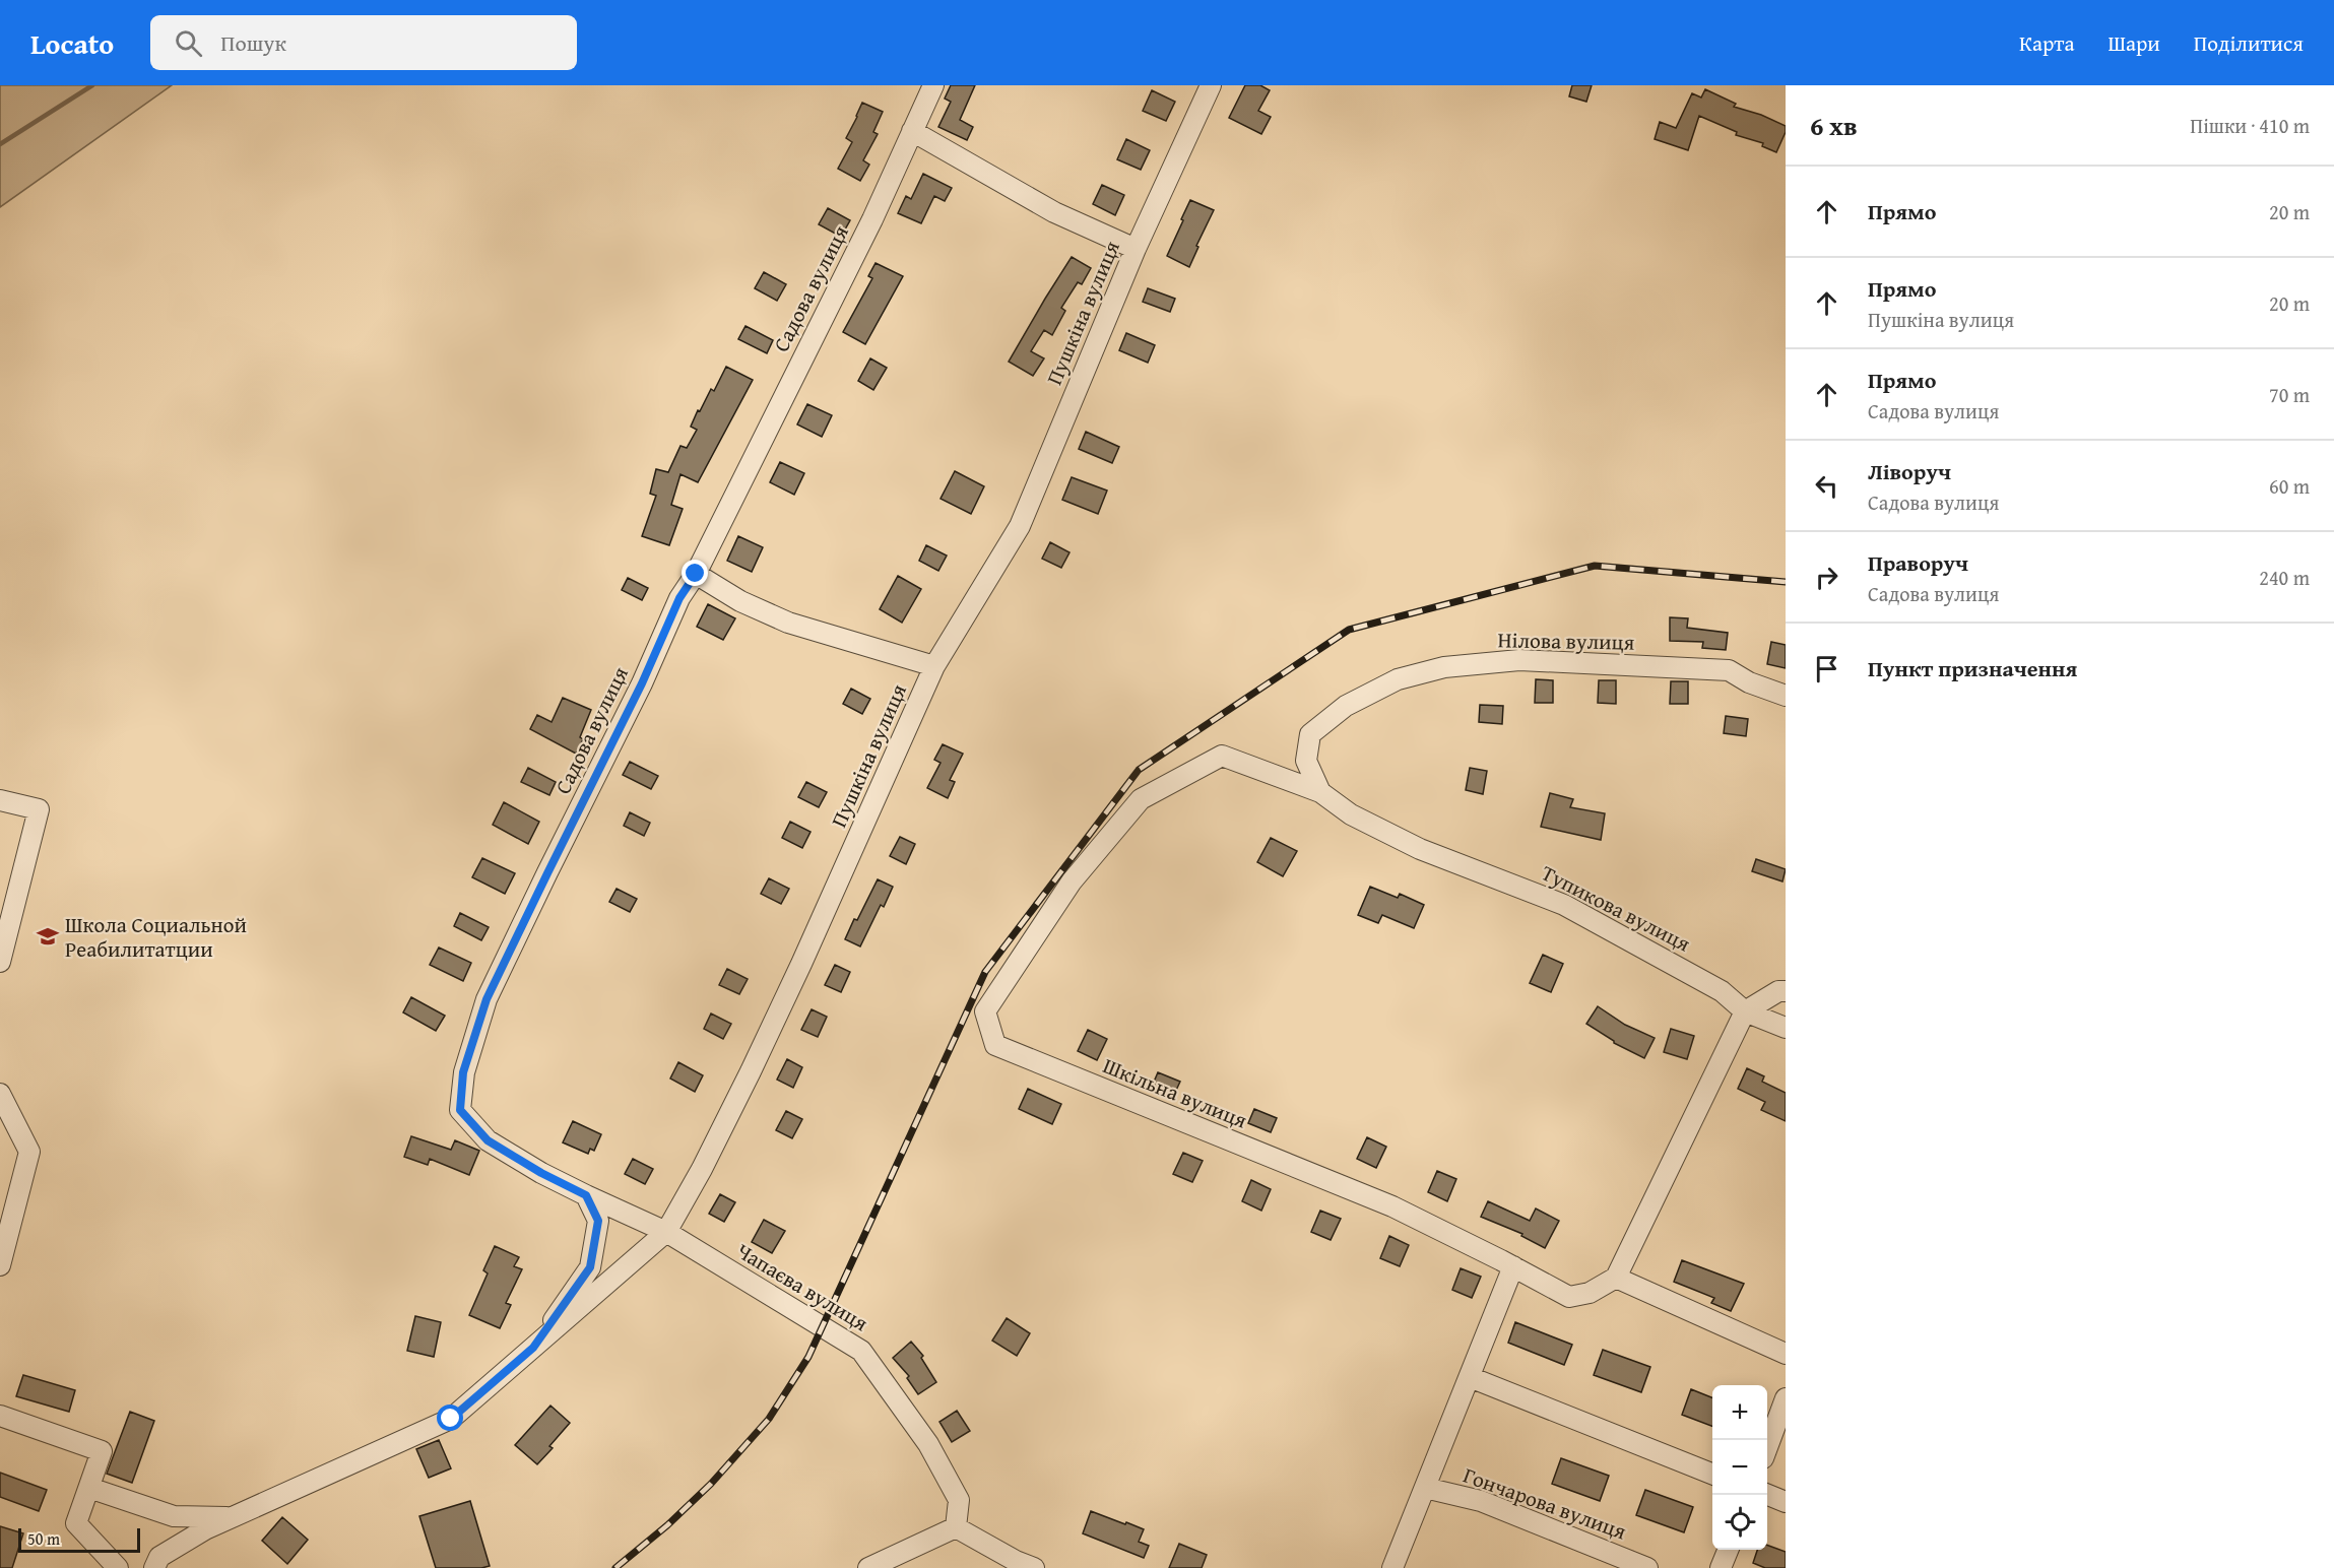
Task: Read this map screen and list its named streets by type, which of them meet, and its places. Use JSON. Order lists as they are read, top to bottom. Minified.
{"streets":{"street":["Садова вулиця","Пушкіна вулиця","Нілова вулиця","Тупикова вулиця","Шкільна вулиця","Чапаєва вулиця","Гончарова вулиця"]},"crossings":[["Садова вулиця","Пушкіна вулиця"],["Садова вулиця","Чапаєва вулиця"],["Пушкіна вулиця","Чапаєва вулиця"],["Нілова вулиця","Тупикова вулиця"],["Нілова вулиця","Шкільна вулиця"],["Тупикова вулиця","Шкільна вулиця"]],"places":{"school or university":["Школа Социальной Реабилитатции"]},"scale_bar":"50 m","page":{"header":"Locato","search":"Пошук","nav":["Карта","Шари","Поділитися"],"heading":["6 хв","Пішки · 410 m"],"list":[["Прямо","20 m"],["Прямо","Пушкіна вулиця","20 m"],["Прямо","Садова вулиця","70 m"],["Ліворуч","Садова вулиця","60 m"],["Праворуч","Садова вулиця","240 m"],"Пункт призначення"],"map_buttons":["+","−"],"scale":"50 m"}}
